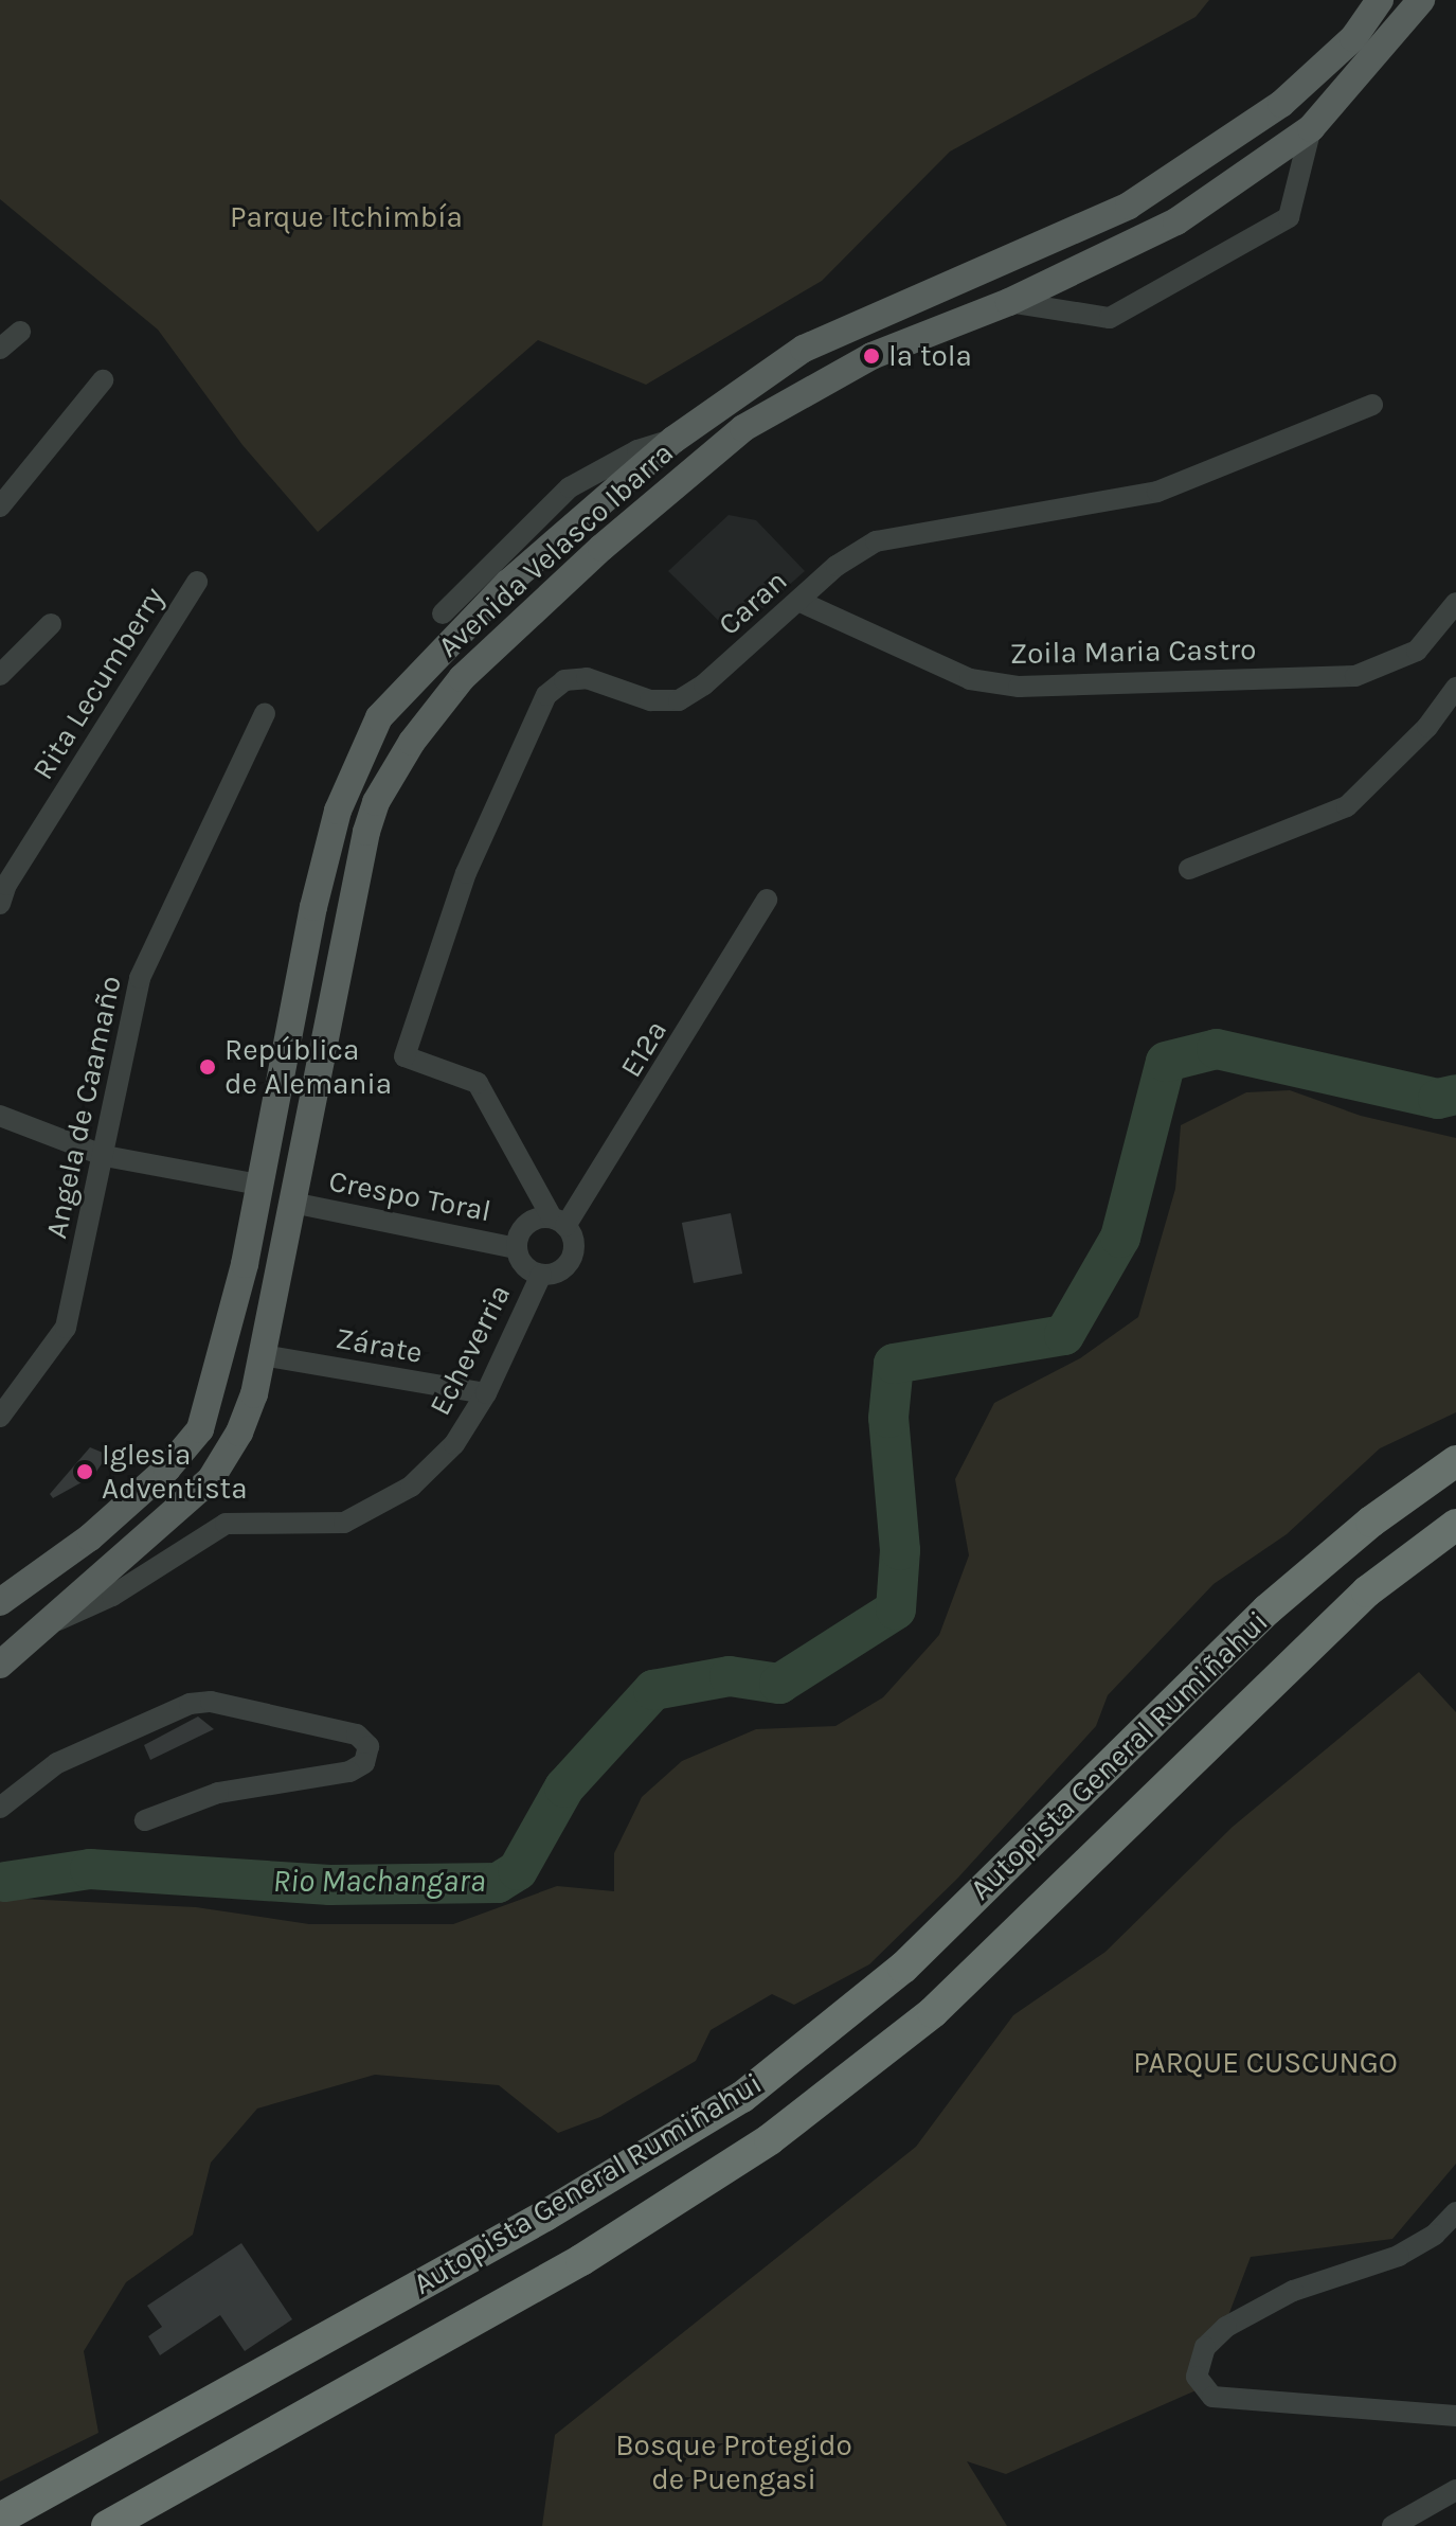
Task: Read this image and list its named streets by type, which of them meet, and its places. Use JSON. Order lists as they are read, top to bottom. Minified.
{"streets":{"highway":["Autopista General Rumiñahui"],"main road":["Avenida Velasco Ibarra"],"street":["Caran","Zoila Maria Castro","Rita Lecumberry","E12a","Angela de Caamaño","Crespo Toral","Zárate","Echeverria"]},"crossings":[["Avenida Velasco Ibarra","Crespo Toral"],["Avenida Velasco Ibarra","Zárate"],["Avenida Velasco Ibarra","Echeverria"],["Caran","Zoila Maria Castro"],["Caran","Echeverria"],["E12a","Crespo Toral"],["E12a","Echeverria"],["Crespo Toral","Echeverria"],["Zárate","Echeverria"]],"water":["Rio Machangara"],"parks":["Parque Itchimbía","PARQUE CUSCUNGO","Bosque Protegido de Puengasi"],"places":["la tola","República de Alemania","Iglesia Adventista"]}
